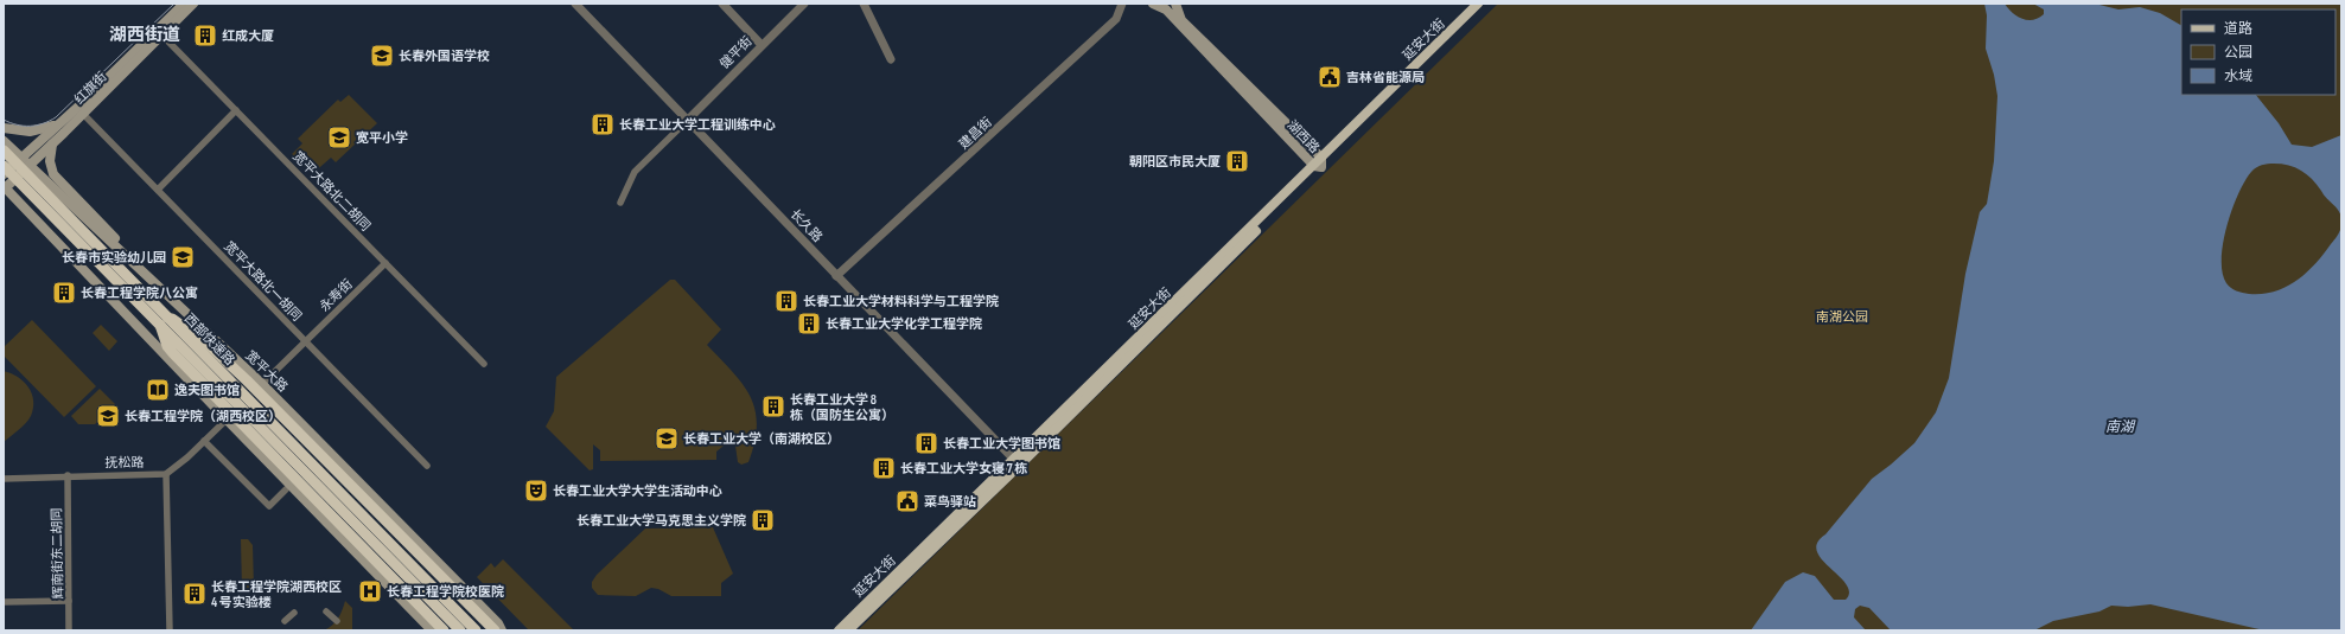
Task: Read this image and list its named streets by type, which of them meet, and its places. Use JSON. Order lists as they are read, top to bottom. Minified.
{"streets":{"highway":["西部快速路"],"main road":["延安大街","红旗街","湖西路","宽平大路"],"street":["健平街","建昌街","宽平大路北二胡同","长久路","宽平大路北一胡同","永寿街","抚松路","辉南街东二胡同"]},"crossings":[["延安大街","湖西路"],["延安大街","长久路"],["健平街","长久路"],["红旗街","宽平大路北二胡同"],["红旗街","宽平大路北一胡同"],["红旗街","宽平大路"],["建昌街","长久路"],["宽平大路北二胡同","永寿街"],["宽平大路北一胡同","永寿街"],["永寿街","宽平大路"],["抚松路","辉南街东二胡同"]],"districts":["湖西街道"],"water":["南湖"],"parks":["南湖公园"],"places":{"building":["红成大厦","长春工业大学工程训练中心","朝阳区市民大厦","长春工程学院八公寓","长春工业大学材料科学与工程学院","长春工业大学化学工程学院","长春工业大学 8 栋（国防生公寓）","长春工业大学图书馆","长春工业大学女寝 7 栋","长春工业大学马克思主义学院","长春工程学院湖西校区 4 号实验楼"],"school or university":["长春外国语学校","宽平小学","长春市实验幼儿园","长春工程学院（湖西校区）","长春工业大学（南湖校区）"],"public building":["吉林省能源局","菜鸟驿站"],"library":["逸夫图书馆"],"theatre":["长春工业大学大学生活动中心"],"hospital":["长春工程学院校医院"]},"legend":["道路","公园","水域"]}
